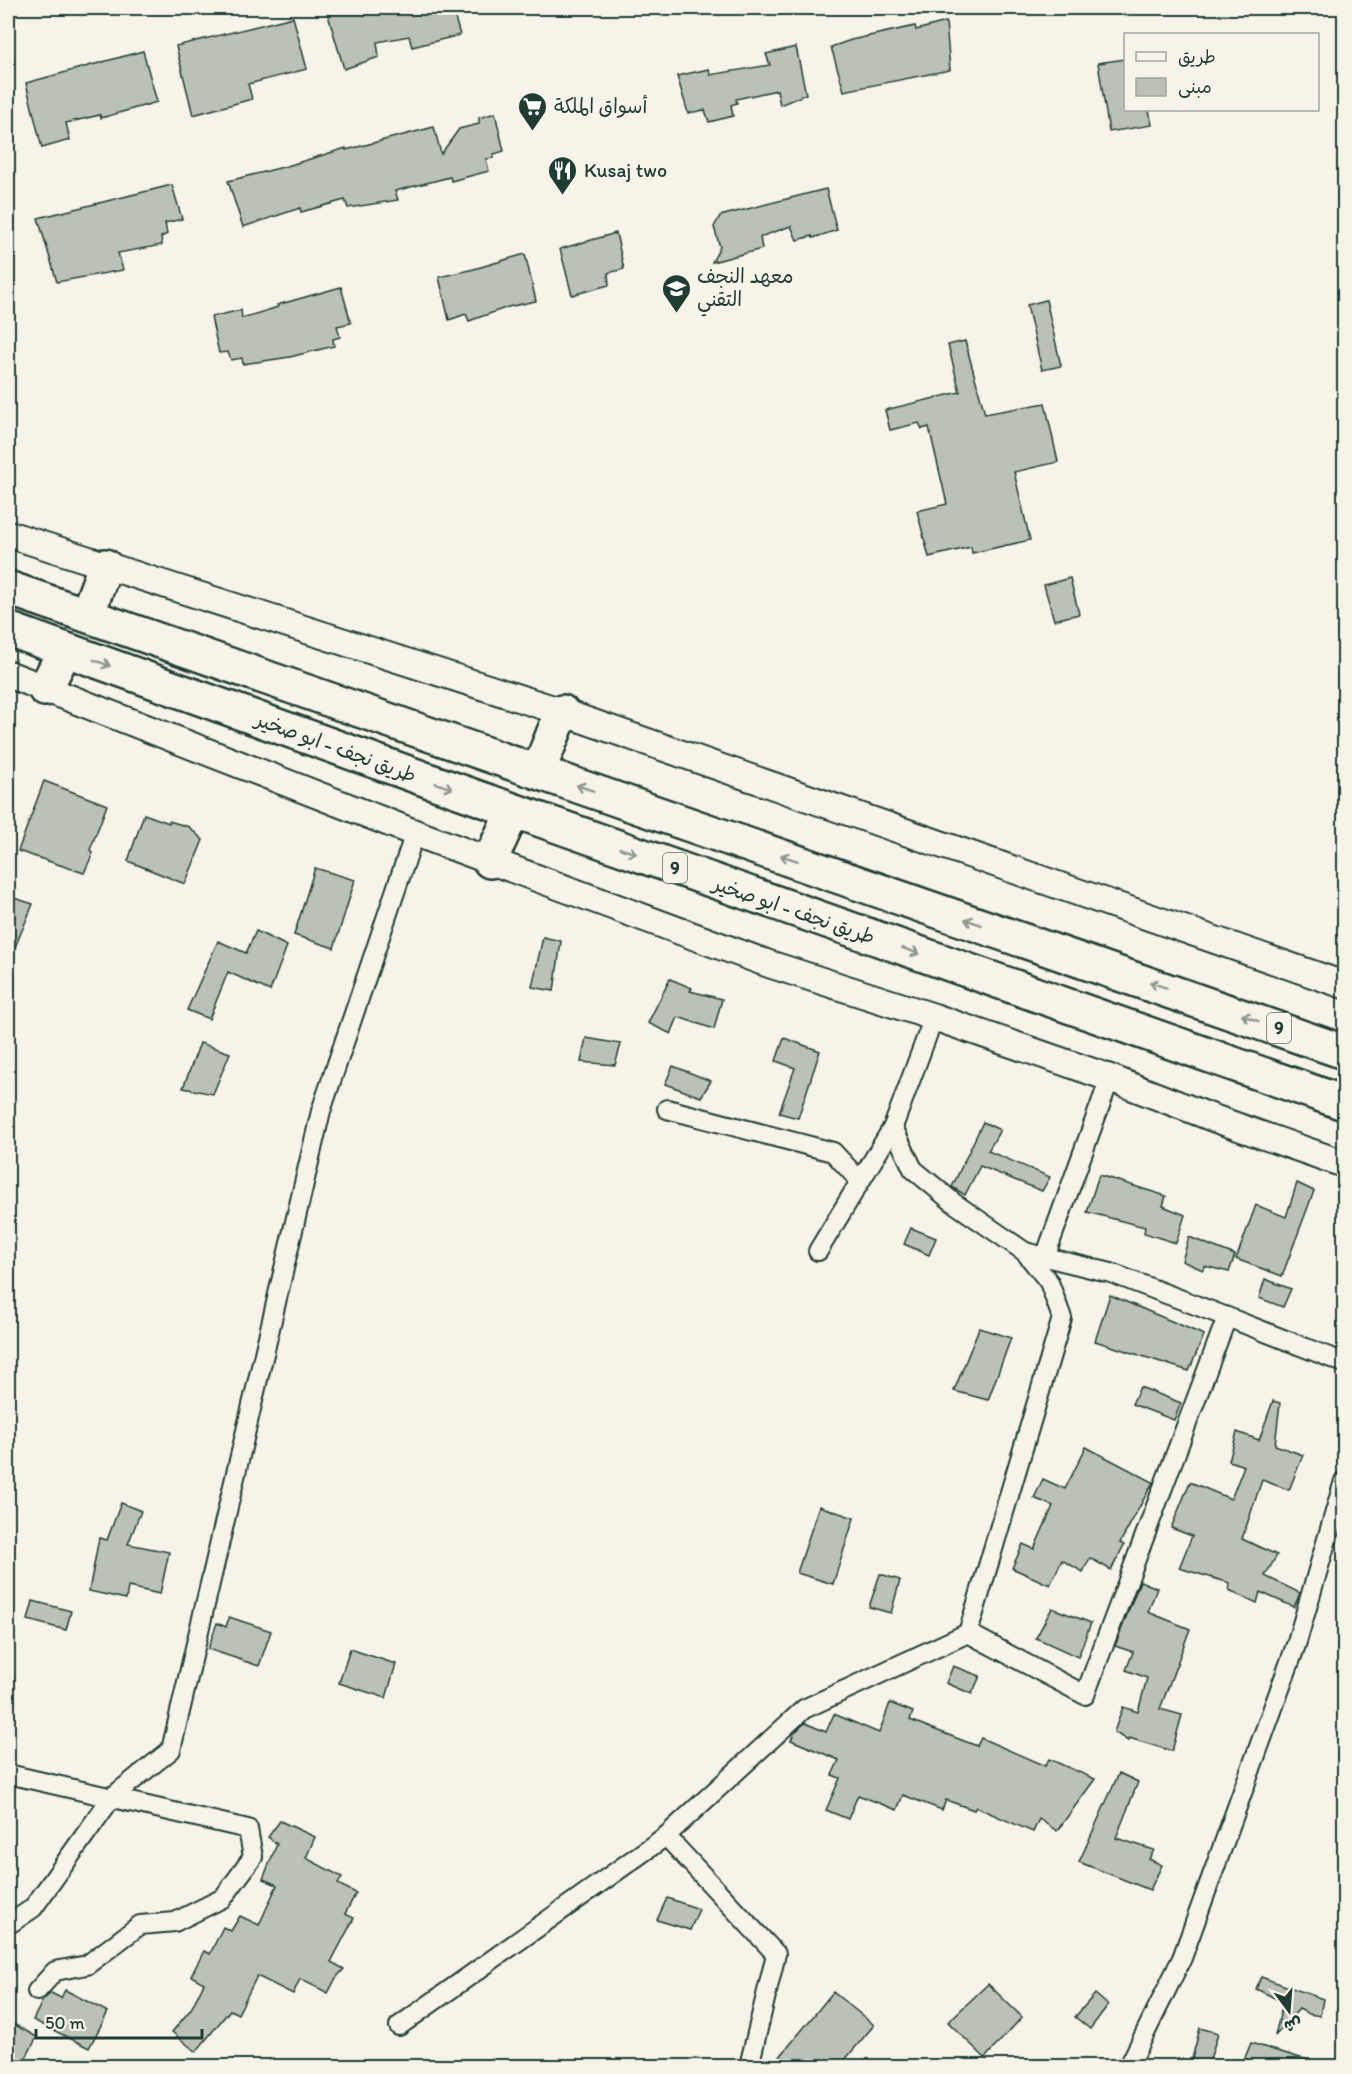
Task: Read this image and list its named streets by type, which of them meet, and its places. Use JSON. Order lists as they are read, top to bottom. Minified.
{"streets":{"highway":["طريق نجف - ابو صخير","9"]},"places":{"supermarket":["أسواق الملكة"],"restaurant":["Kusaj two"],"school or university":["معهد النجف التقني"]},"legend":["طريق","مبنى"],"scale_bar":"50 m","north":"bottom"}
